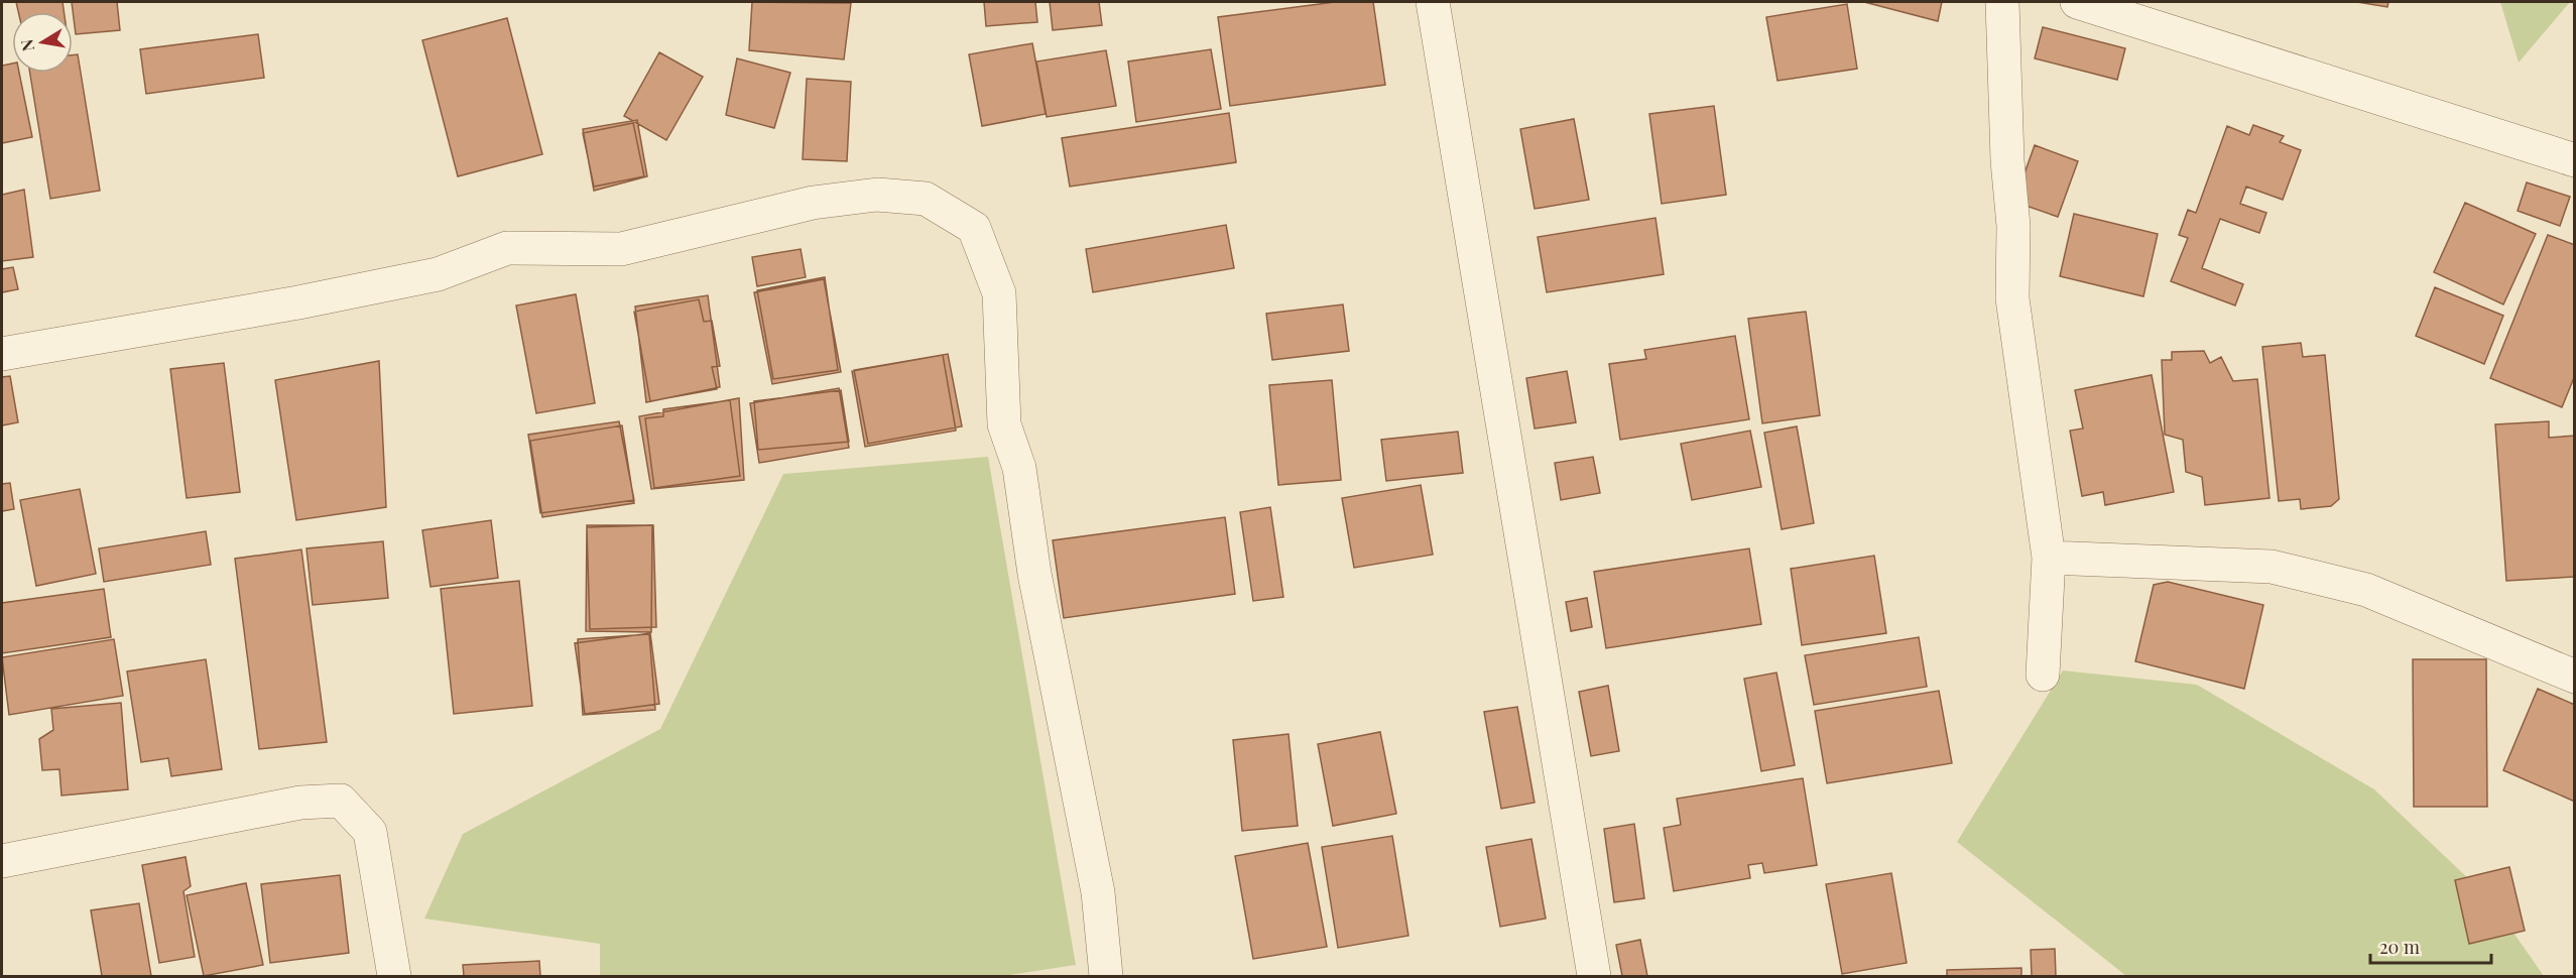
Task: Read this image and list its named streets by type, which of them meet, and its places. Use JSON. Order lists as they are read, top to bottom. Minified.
{"scale_bar":"20 m","north":"left"}
